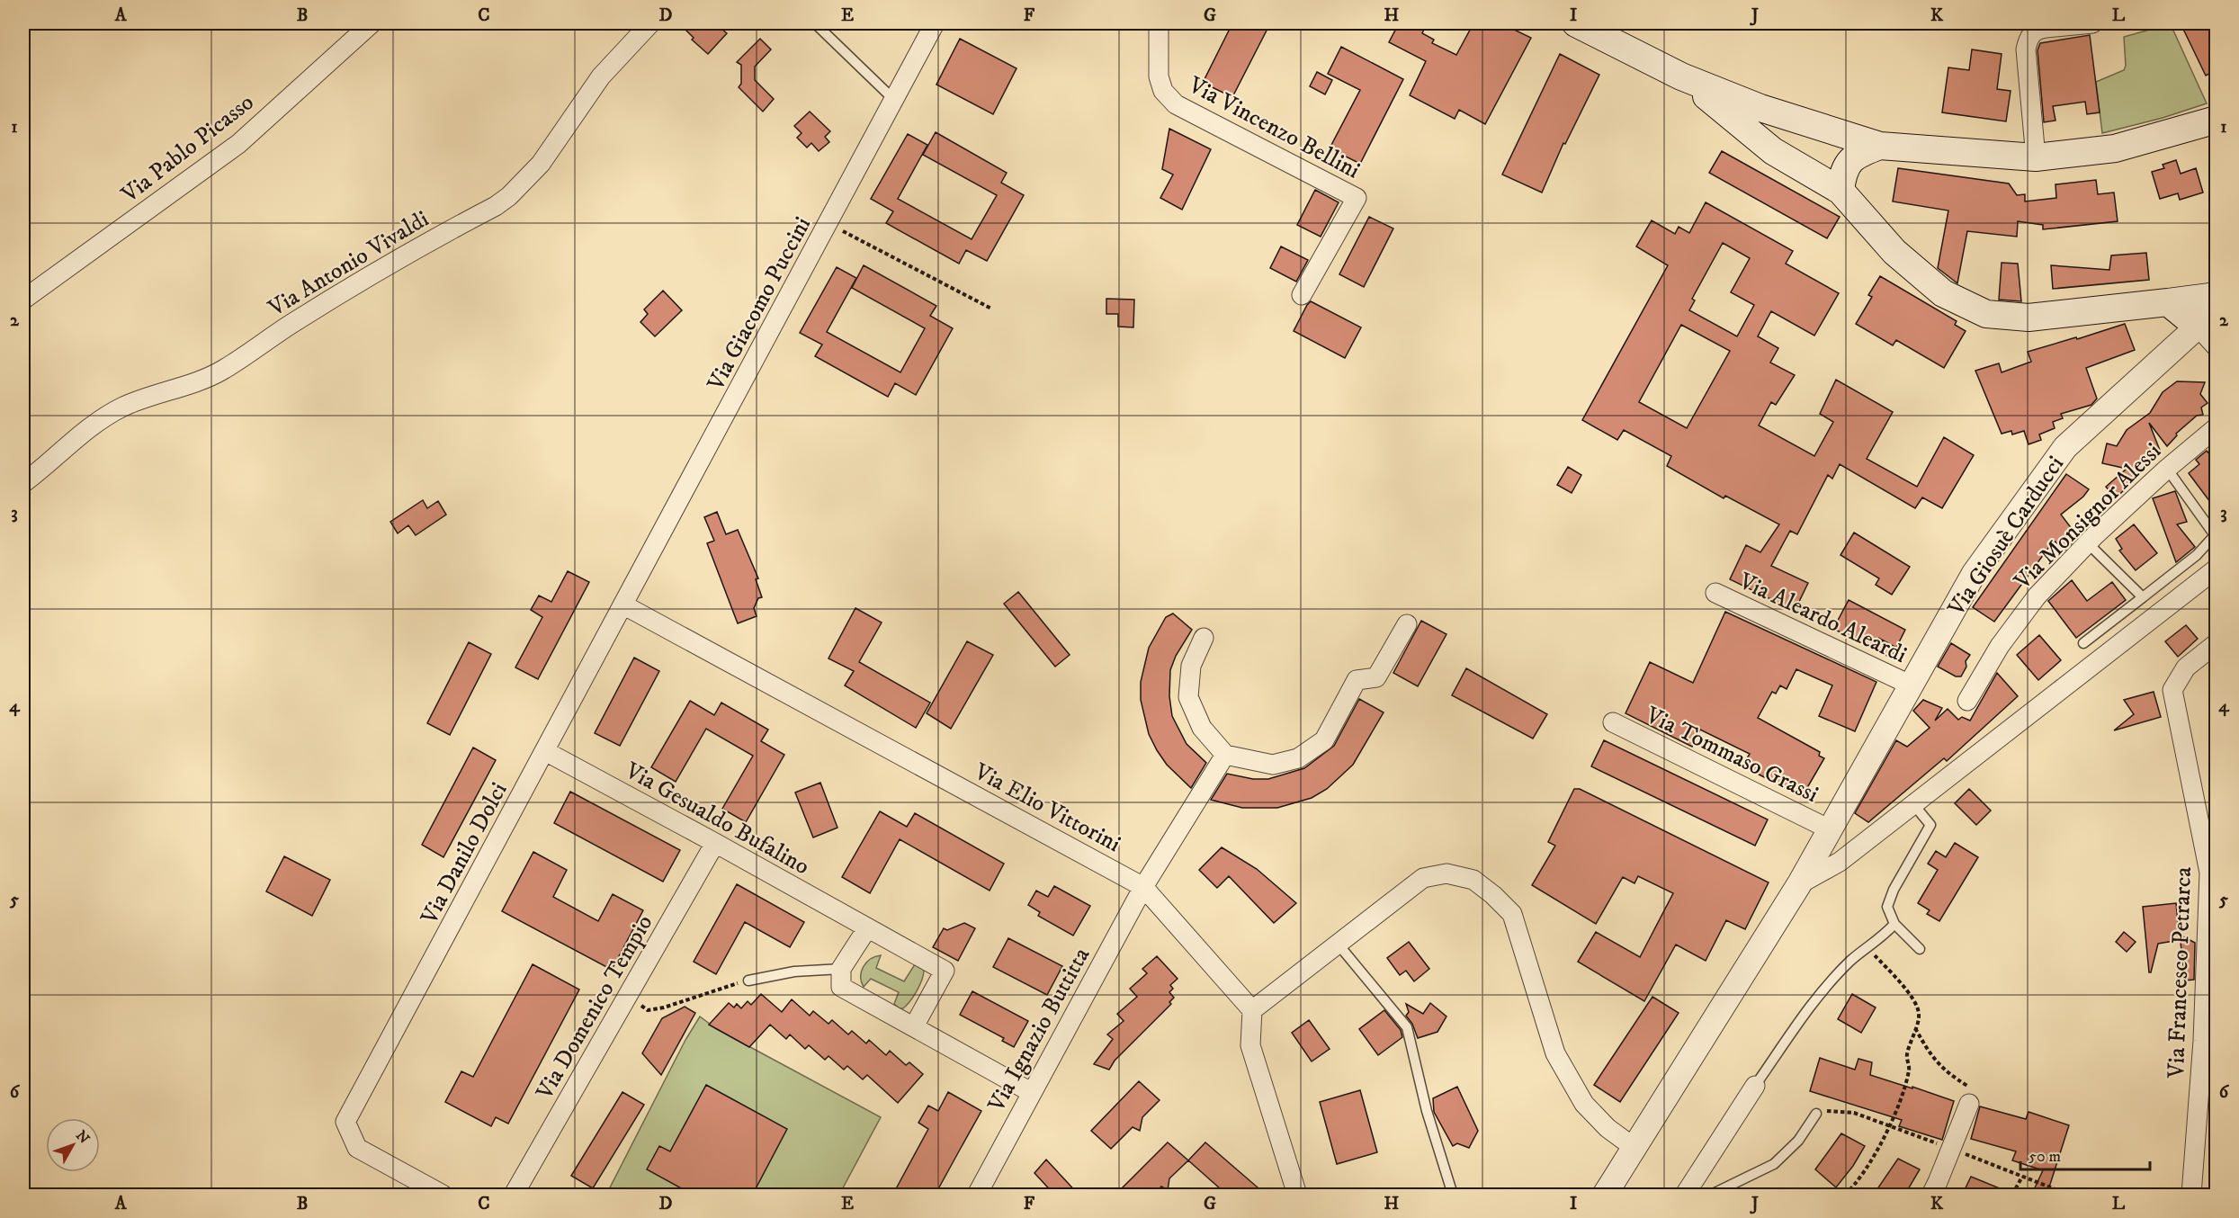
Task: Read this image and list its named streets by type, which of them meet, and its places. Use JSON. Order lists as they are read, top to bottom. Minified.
{"streets":{"street":["Via Vincenzo Bellini","Via Pablo Picasso","Via Antonio Vivaldi","Via Giacomo Puccini","Via Monsignor Alessi","Via Giosuè Carducci","Via Aleardo Aleardi","Via Tommaso Grassi","Via Elio Vittorini","Via Gesualdo Bufalino","Via Danilo Dolci","Via Francesco Petrarca","Via Domenico Tempio","Via Ignazio Buttitta"]},"crossings":[["Via Giacomo Puccini","Via Elio Vittorini"],["Via Giacomo Puccini","Via Danilo Dolci"],["Via Giosuè Carducci","Via Aleardo Aleardi"],["Via Giosuè Carducci","Via Tommaso Grassi"],["Via Elio Vittorini","Via Danilo Dolci"],["Via Elio Vittorini","Via Ignazio Buttitta"],["Via Gesualdo Bufalino","Via Danilo Dolci"],["Via Gesualdo Bufalino","Via Domenico Tempio"]],"scale_bar":"50 m","north":"top right","grid":{"columns":["A","B","C","D","E","F","G","H","I","J","K","L"],"rows":["1","2","3","4","5","6"]}}
